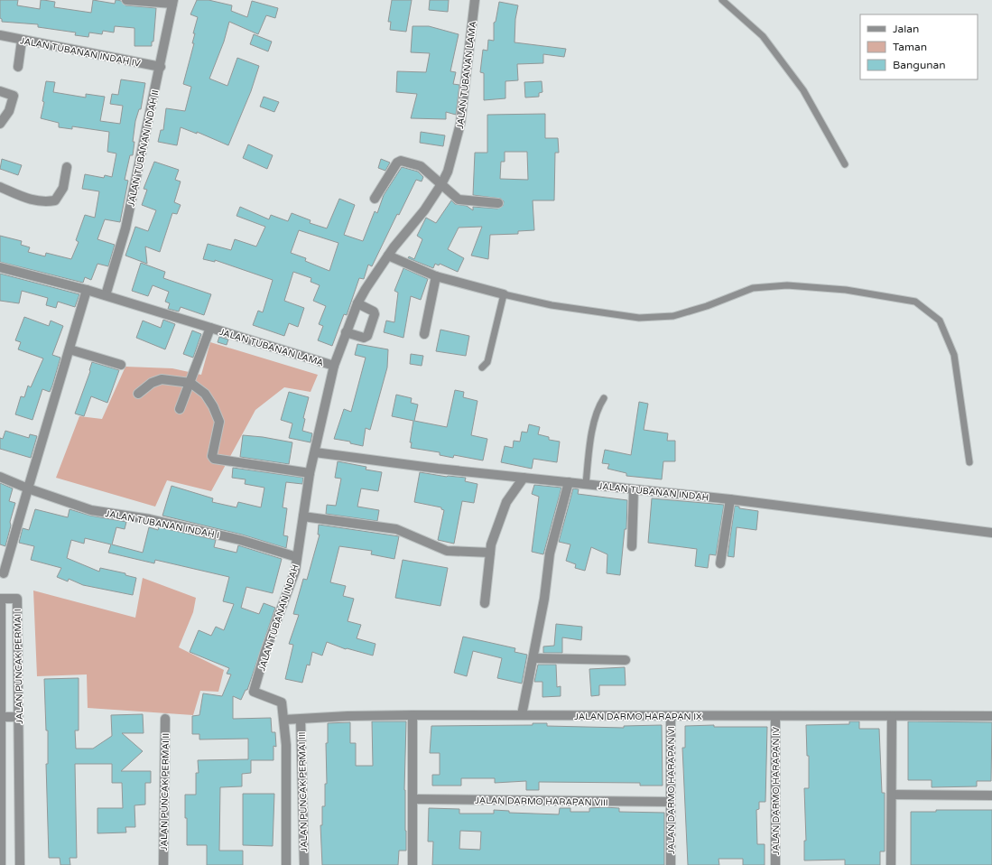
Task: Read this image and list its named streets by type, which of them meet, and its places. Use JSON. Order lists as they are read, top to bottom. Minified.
{"streets":{"street":["JALAN TUBANAN INDAH IV","JALAN TUBANAN LAMA","JALAN TUBANAN INDAH II","JALAN TUBANAN INDAH","JALAN TUBANAN INDAH I","JALAN PUNCAK PERMAI I","JALAN DARMO HARAPAN IX","JALAN DARMO HARAPAN VI","JALAN DARMO HARAPAN IV","JALAN PUNCAK PERMAI II","JALAN PUNCAK PERMAI III","JALAN DARMO HARAPAN VIII"]},"crossings":[["JALAN TUBANAN INDAH IV","JALAN TUBANAN INDAH II"],["JALAN TUBANAN LAMA","JALAN TUBANAN INDAH II"],["JALAN TUBANAN LAMA","JALAN TUBANAN INDAH"],["JALAN TUBANAN INDAH","JALAN TUBANAN INDAH I"],["JALAN TUBANAN INDAH","JALAN DARMO HARAPAN IX"],["JALAN TUBANAN INDAH","JALAN PUNCAK PERMAI III"],["JALAN DARMO HARAPAN IX","JALAN DARMO HARAPAN VI"],["JALAN DARMO HARAPAN IX","JALAN DARMO HARAPAN IV"],["JALAN DARMO HARAPAN IX","JALAN PUNCAK PERMAI III"],["JALAN DARMO HARAPAN VI","JALAN DARMO HARAPAN VIII"]],"legend":["Jalan","Taman","Bangunan"]}
